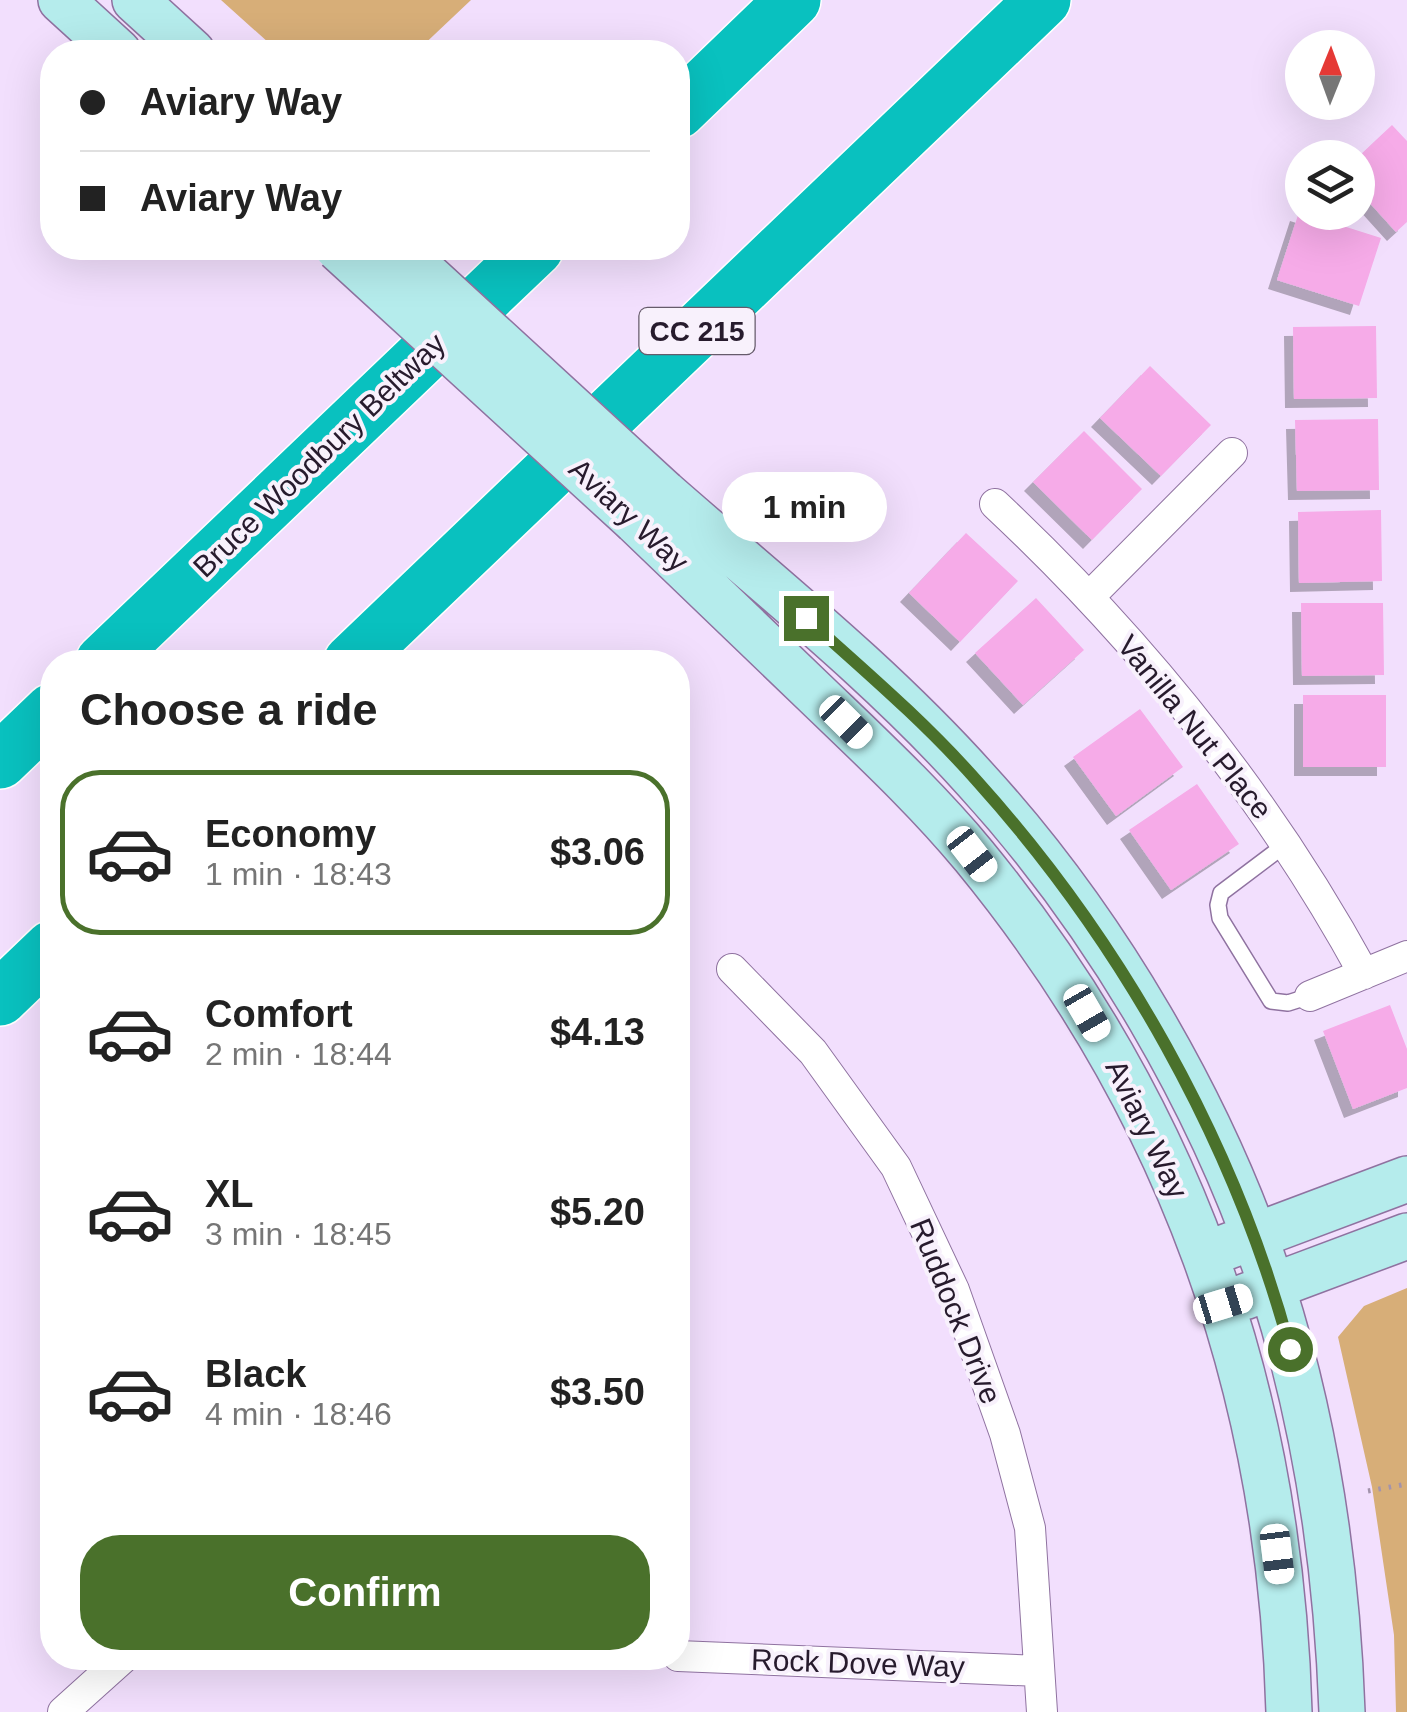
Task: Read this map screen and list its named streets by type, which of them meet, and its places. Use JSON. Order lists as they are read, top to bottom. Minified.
{"streets":{"highway":["CC 215","Bruce Woodbury Beltway"],"main road":["Aviary Way"],"street":["Vanilla Nut Place","Ruddock Drive","Rock Dove Way"]},"crossings":[["Ruddock Drive","Rock Dove Way"]],"north":"top","page":{"banner":["Aviary Way","Aviary Way"],"bubble":"1 min","heading":"Choose a ride","list":[{"name":"Economy","note":"1 min · 18:43","value":"$3.06"},{"name":"Comfort","note":"2 min · 18:44","value":"$4.13"},{"name":"XL","note":"3 min · 18:45","value":"$5.20"},{"name":"Black","note":"4 min · 18:46","value":"$3.50"}],"buttons":"Confirm"}}
